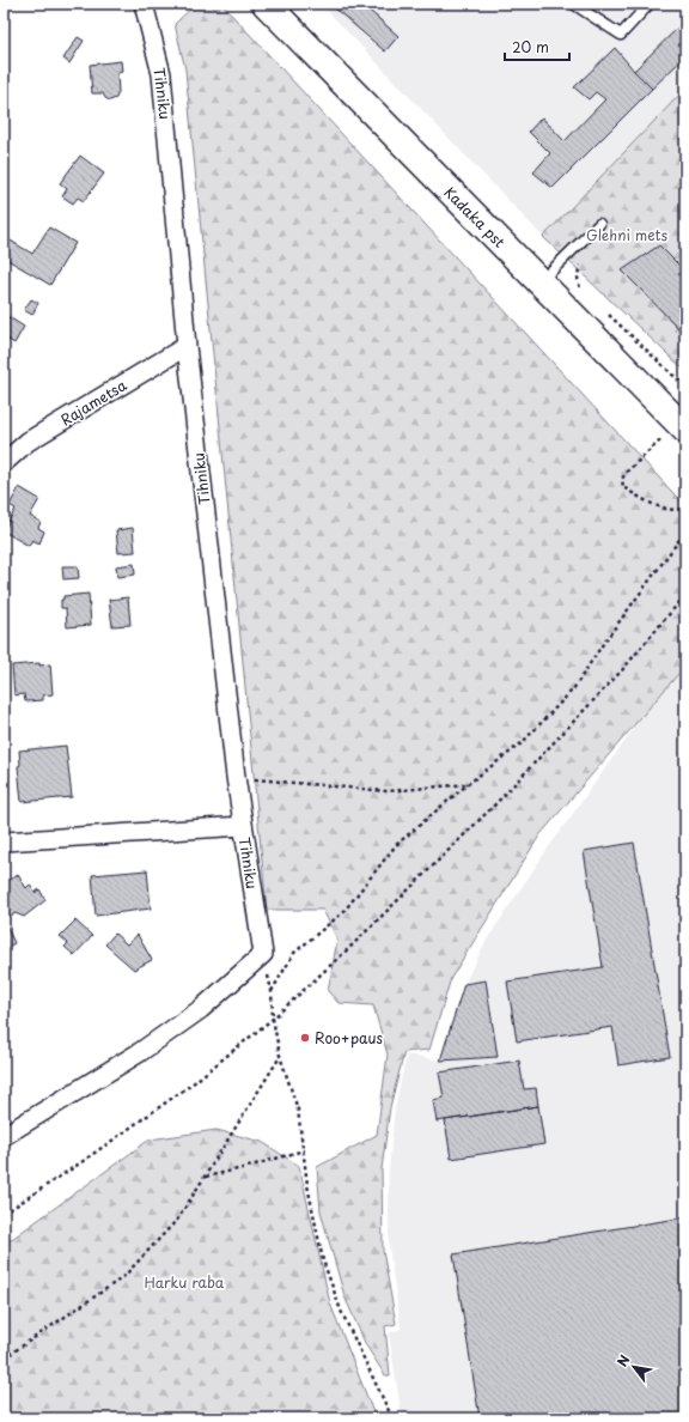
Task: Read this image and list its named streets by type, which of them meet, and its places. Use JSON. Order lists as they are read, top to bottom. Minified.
{"streets":{"main road":["Kadaka pst"],"street":["Tihniku","Rajametsa"]},"crossings":[["Tihniku","Rajametsa"]],"parks":["Glehni mets","Harku raba"],"places":["Roo+paus"],"scale_bar":"20 m","north":"top left"}
